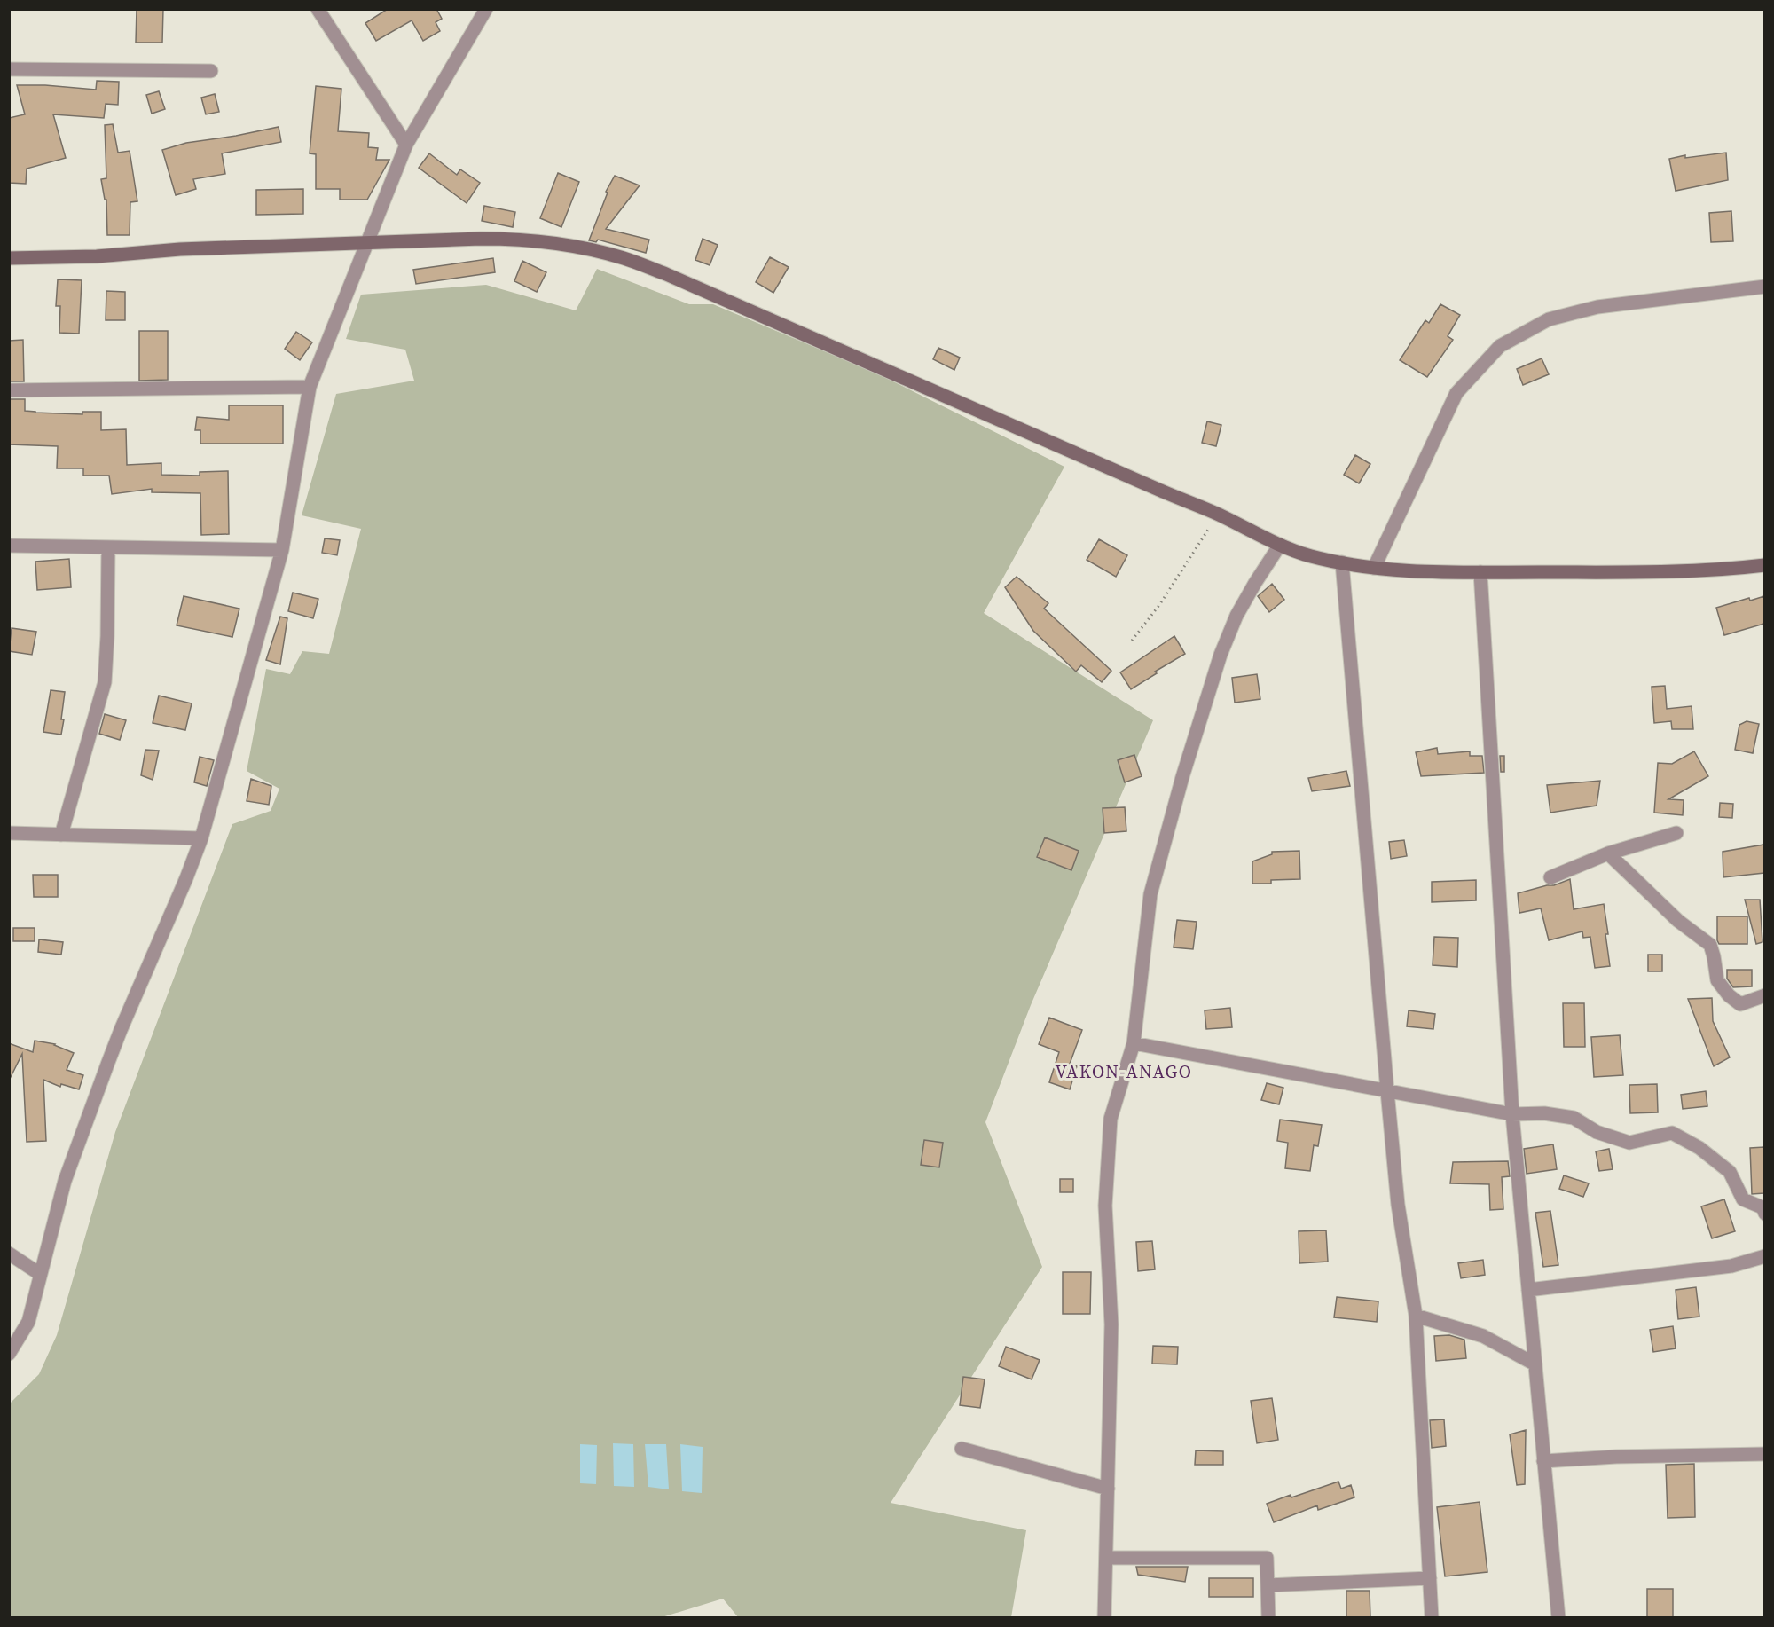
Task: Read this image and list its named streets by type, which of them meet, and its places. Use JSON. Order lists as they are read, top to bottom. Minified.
{"districts":["VAKON-ANAGO"]}
